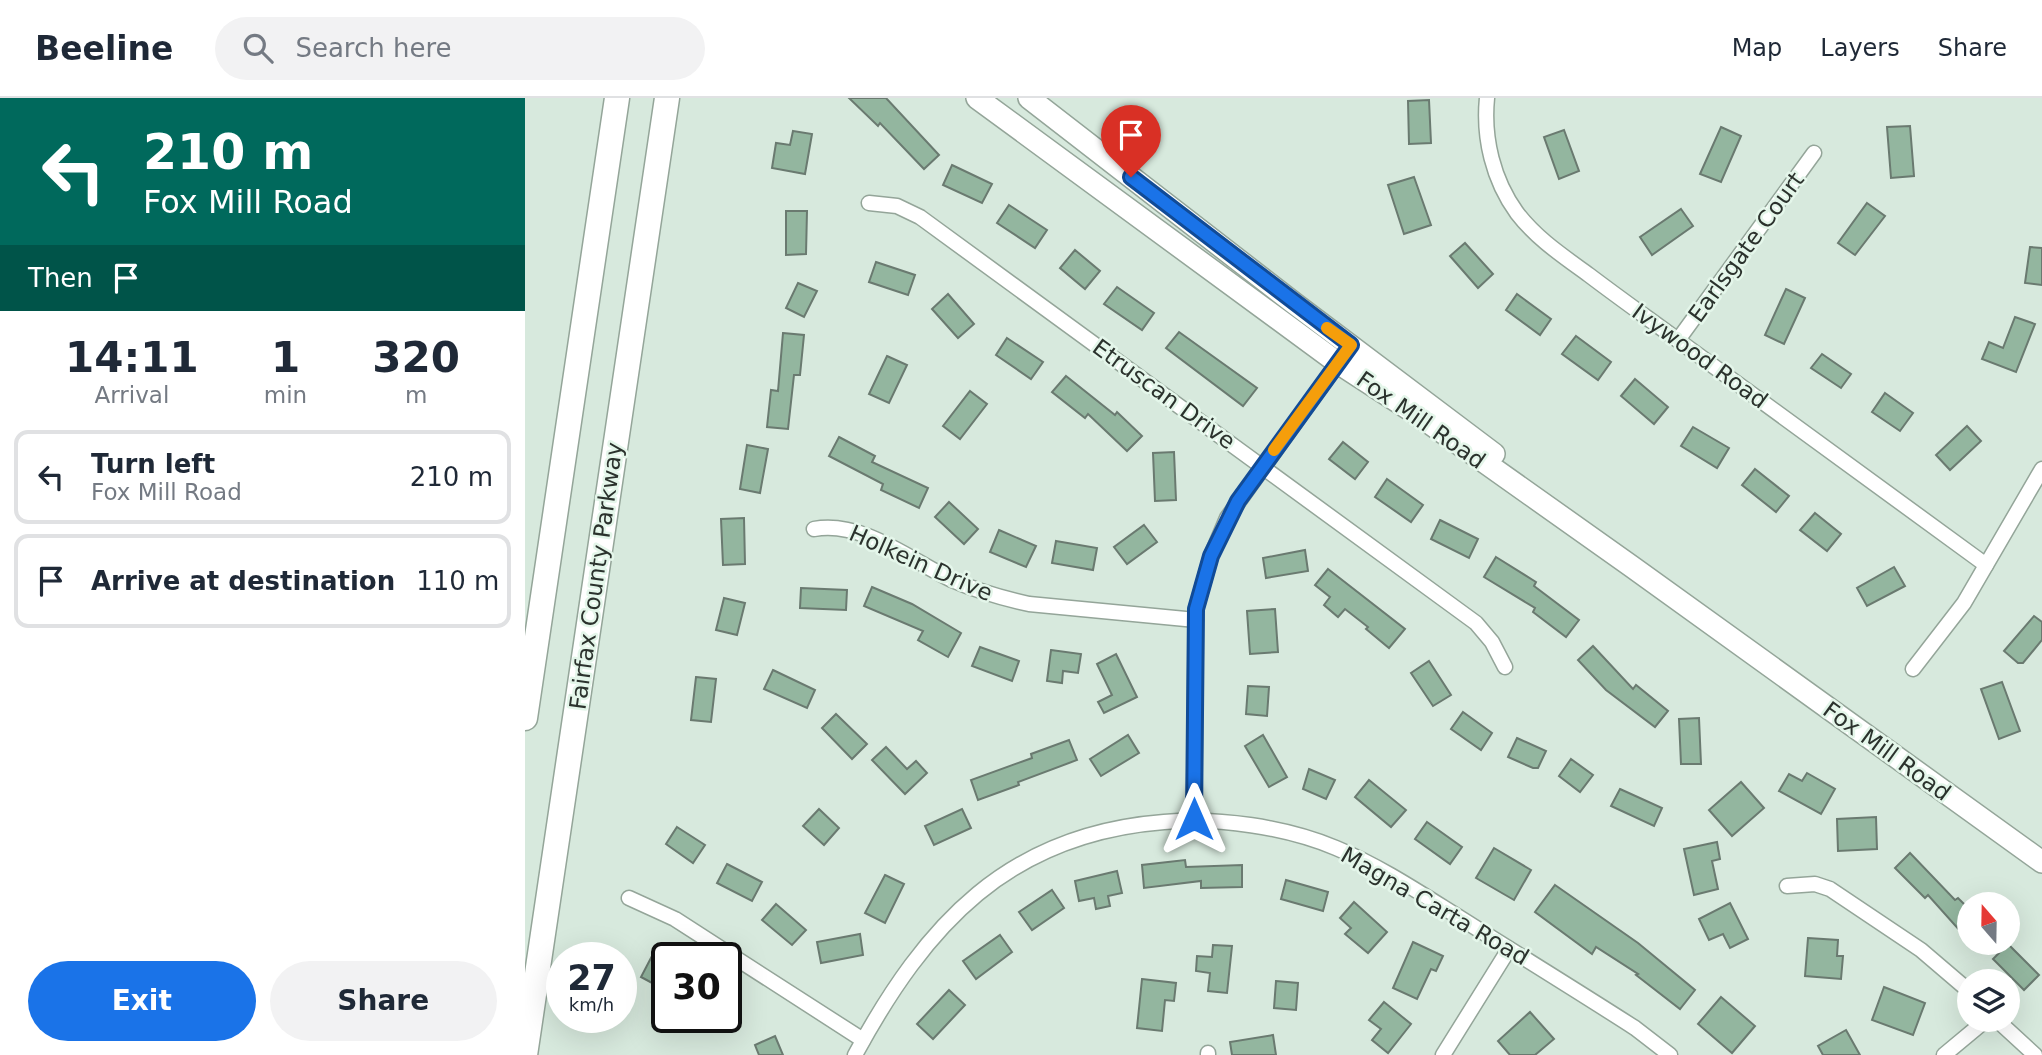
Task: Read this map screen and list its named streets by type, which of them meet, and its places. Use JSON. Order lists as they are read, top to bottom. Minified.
{"streets":{"highway":["Fairfax County Parkway"],"main road":["Fox Mill Road"],"street":["Earlsgate Court","Ivywood Road","Etruscan Drive","Holkein Drive","Magna Carta Road"]},"crossings":[["Earlsgate Court","Ivywood Road"]],"north":"top","page":{"header":"Beeline","search":"Search here","nav":["Map","Layers","Share"],"turn":["210 m","Fox Mill Road"],"then":"Then","eta":["14:11","Arrival","1","min","320","m"],"list":[{"name":"Turn left","note":"Fox Mill Road","value":"210 m"},{"name":"Arrive at destination","value":"110 m"}],"speed":"27 km/h","limit":"30","buttons":["Exit","Share"]}}
